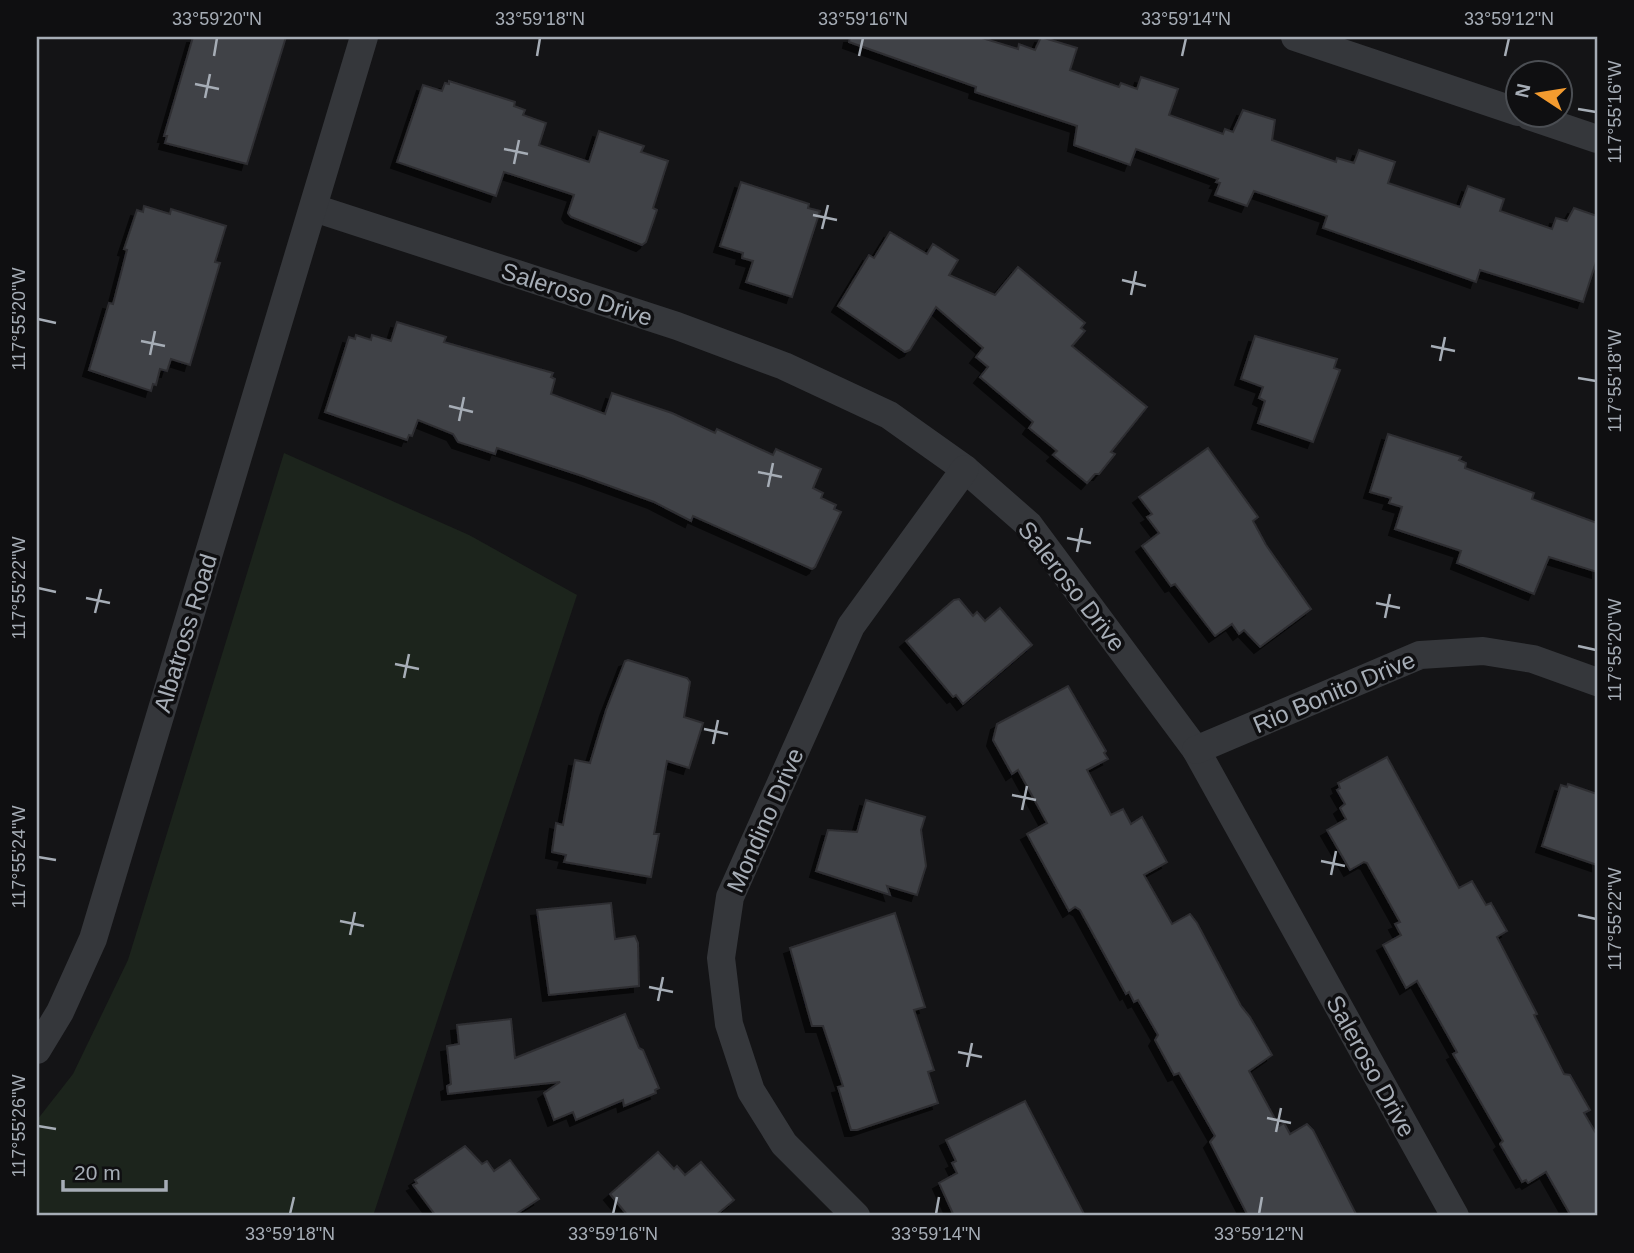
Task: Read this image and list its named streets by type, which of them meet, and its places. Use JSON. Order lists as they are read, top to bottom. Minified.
{"streets":{"street":["Saleroso Drive","Albatross Road","Rio Bonito Drive","Mondino Drive"]},"crossings":[["Saleroso Drive","Albatross Road"],["Saleroso Drive","Rio Bonito Drive"],["Saleroso Drive","Mondino Drive"]],"scale_bar":"20 m","north":"left","coordinates":["33°59'20\"N","33°59'18\"N","33°59'16\"N","33°59'14\"N","33°59'12\"N","117°55'16\"W","117°55'20\"W","117°55'18\"W","117°55'22\"W","117°55'24\"W","117°55'26\"W"]}
